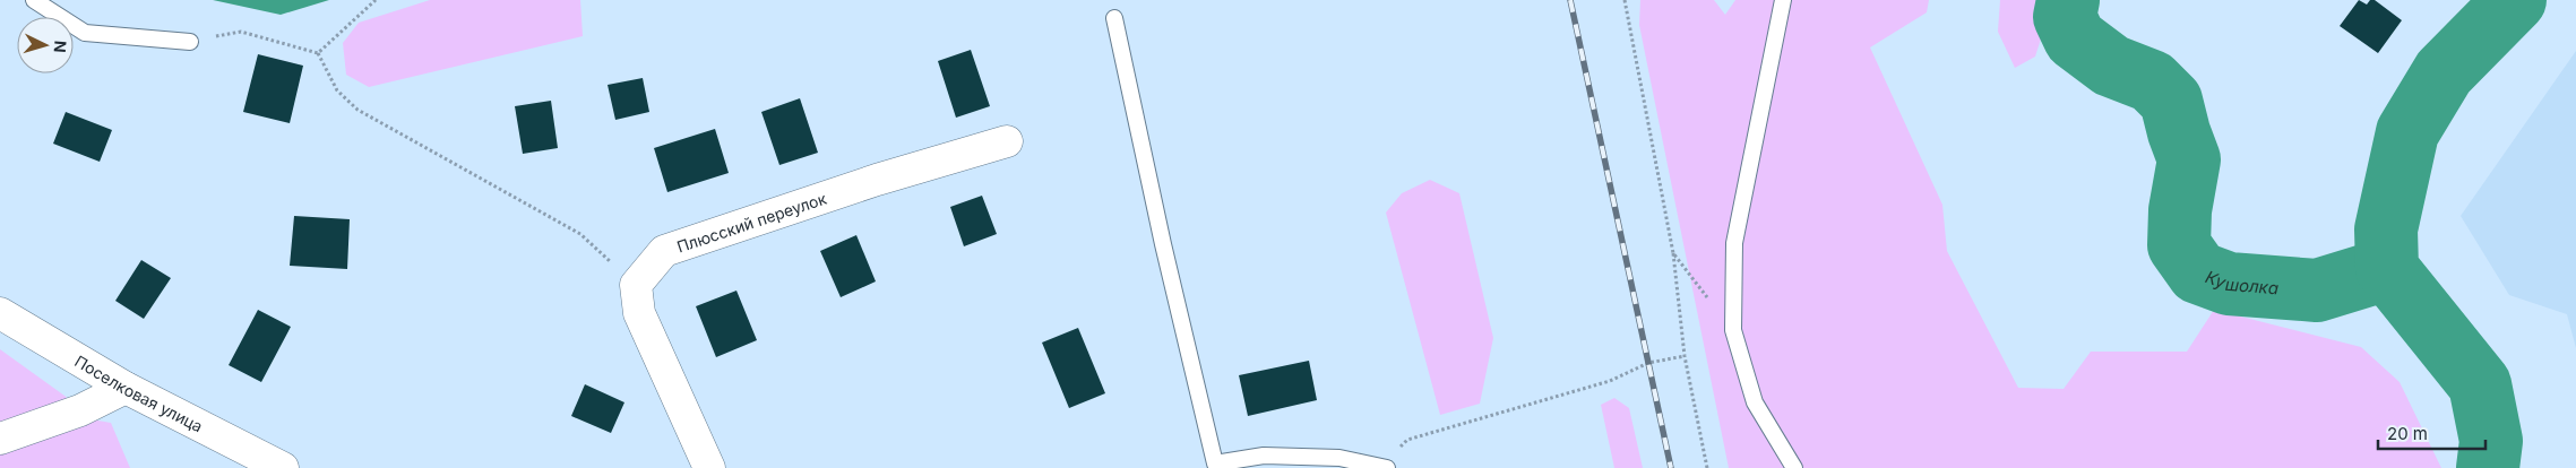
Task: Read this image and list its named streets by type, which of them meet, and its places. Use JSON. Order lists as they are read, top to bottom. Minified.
{"streets":{"street":["Плюсский переулок","Поселковая улица"]},"water":["Кушолка"],"scale_bar":"20 m","north":"right"}
